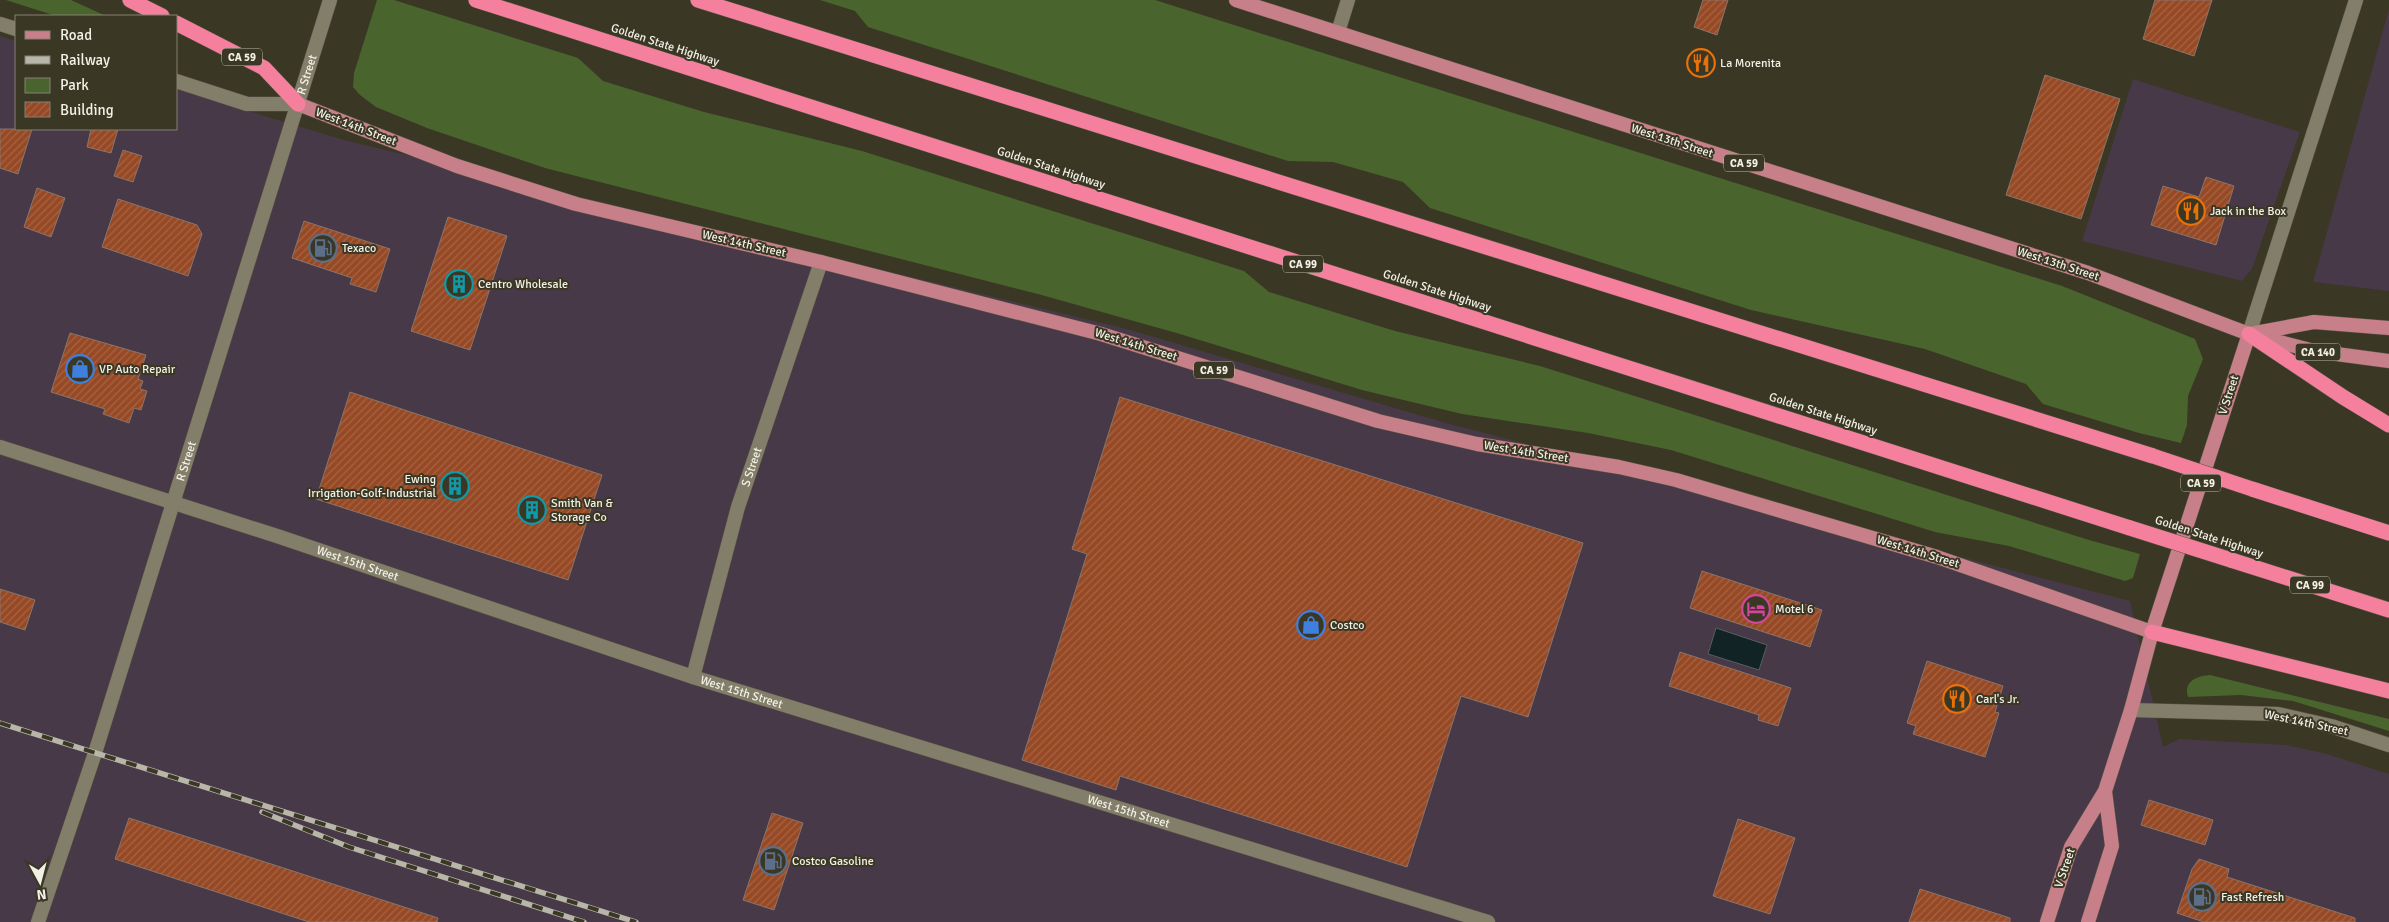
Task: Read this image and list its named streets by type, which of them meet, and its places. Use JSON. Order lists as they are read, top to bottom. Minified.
{"streets":{"highway":["Golden State Highway","CA 59","CA 99"],"main road":["West 14th Street","West 13th Street","CA 140","V Street"],"street":["R Street","S Street","West 15th Street"]},"crossings":[["CA 59","R Street"],["CA 59","West 14th Street"],["R Street","West 14th Street"],["R Street","West 15th Street"],["West 14th Street","V Street"],["West 14th Street","S Street"],["West 13th Street","CA 140"],["West 13th Street","V Street"],["CA 140","V Street"],["S Street","West 15th Street"]],"places":{"restaurant":["La Morenita","Jack in the Box","Carl's Jr."],"fuel station":["Texaco","Costco Gasoline","Fast Refresh"],"building":["Centro Wholesale","Ewing Irrigation-Golf-Industrial","Smith Van & Storage Co"],"shop":["VP Auto Repair","Costco"],"hotel":["Motel 6"]},"legend":["Road","Railway","Park","Building"],"north":"bottom"}
